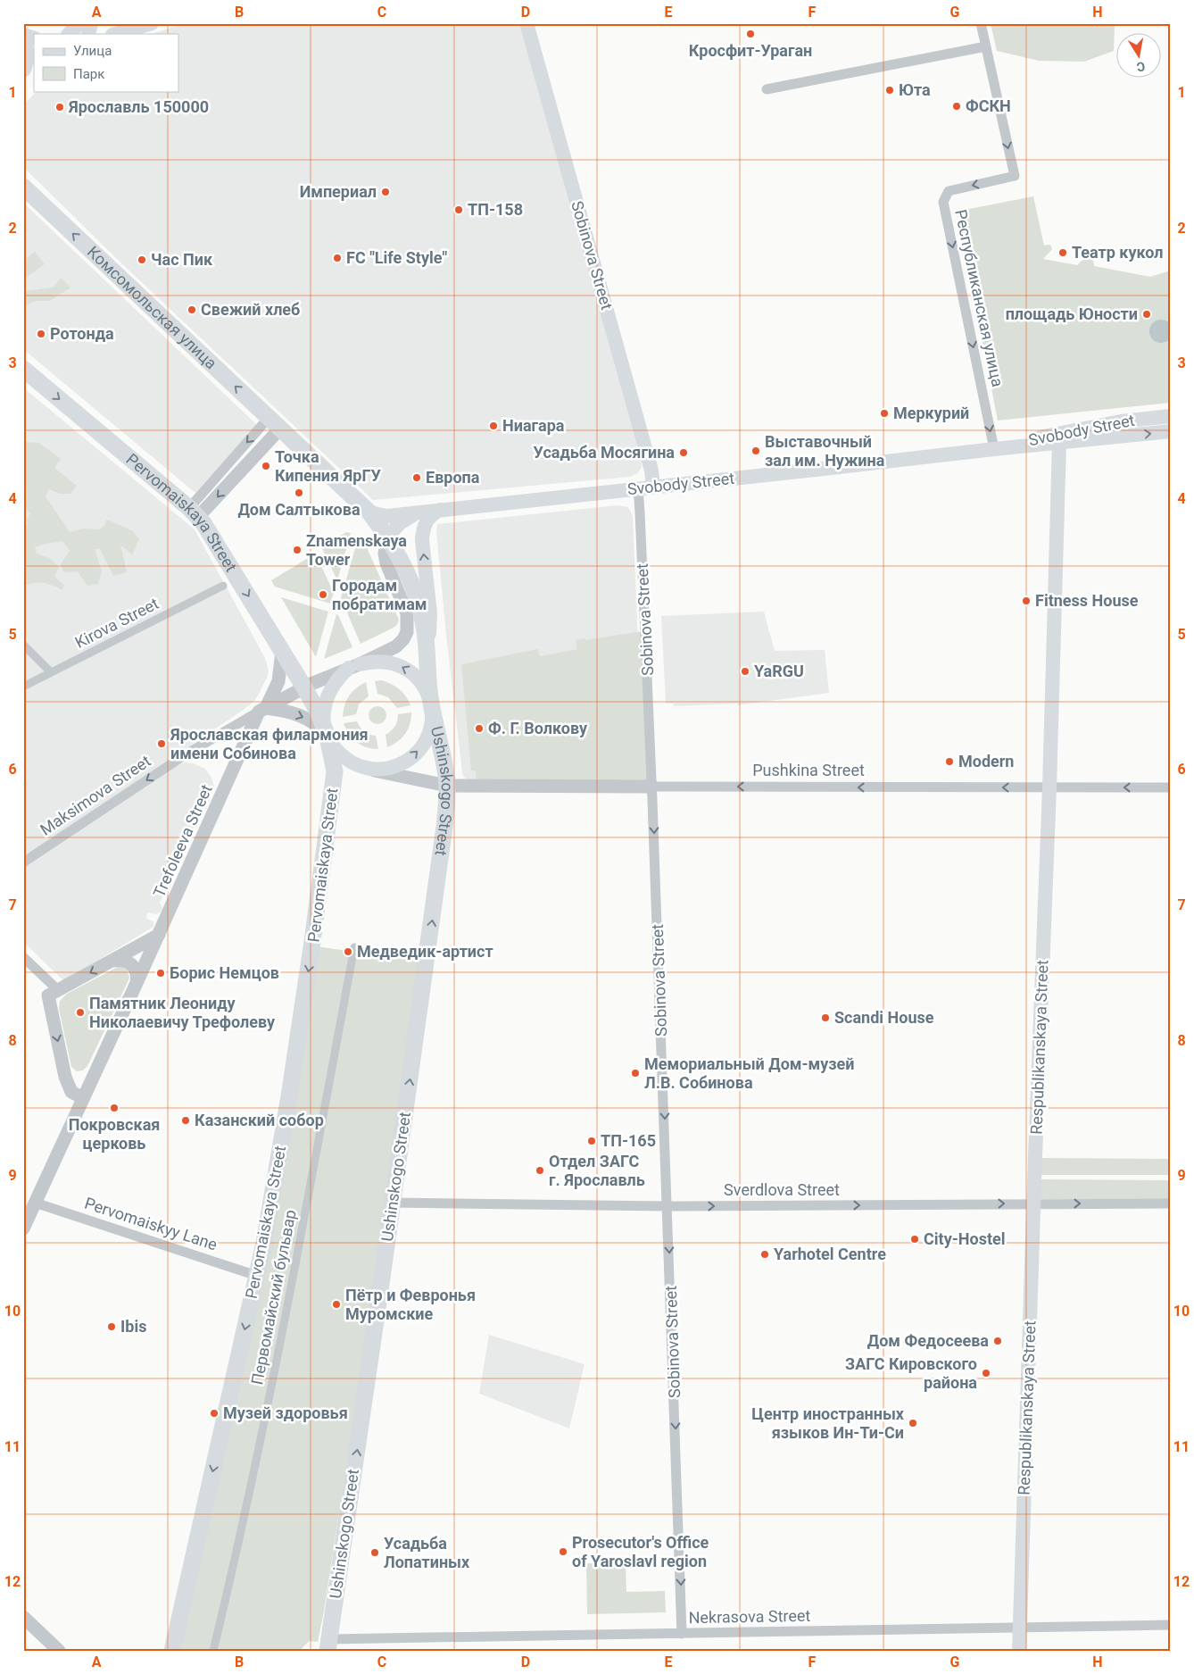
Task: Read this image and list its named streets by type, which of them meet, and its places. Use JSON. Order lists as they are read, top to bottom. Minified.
{"streets":{"main road":["Sobinova Street","Комсомольская улица","Svobody Street","Pervomaiskaya Street","Ushinskogo Street","Respublikanskaya Street"],"street":["Республиканская улица","Kirova Street","Pushkina Street","Maksimova Street","Trefoleeva Street","Sverdlova Street","Pervomaiskyy Lane","Первомайский бульвар","Nekrasova Street"]},"crossings":[["Sobinova Street","Svobody Street"],["Sobinova Street","Pushkina Street"],["Sobinova Street","Sverdlova Street"],["Sobinova Street","Nekrasova Street"],["Республиканская улица","Svobody Street"],["Комсомольская улица","Svobody Street"],["Svobody Street","Respublikanskaya Street"],["Pervomaiskaya Street","Pushkina Street"],["Pervomaiskaya Street","Ushinskogo Street"],["Pervomaiskaya Street","Trefoleeva Street"],["Pervomaiskaya Street","Pervomaiskyy Lane"],["Pushkina Street","Ushinskogo Street"],["Pushkina Street","Respublikanskaya Street"],["Ushinskogo Street","Sverdlova Street"],["Ushinskogo Street","Nekrasova Street"],["Maksimova Street","Trefoleeva Street"],["Trefoleeva Street","Pervomaiskyy Lane"],["Respublikanskaya Street","Sverdlova Street"],["Respublikanskaya Street","Nekrasova Street"]],"one_way":["Sobinova Street","Республиканская улица","Комсомольская улица","Pervomaiskaya Street","Pushkina Street","Ushinskogo Street","Maksimova Street","Sverdlova Street"],"places":["Кросфит-Ураган","Юта","ФСКН","Ярославль 150000","Империал","ТП-158","Театр кукол","FC \"Life Style\"","Час Пик","Свежий хлеб","площадь Юности","Ротонда","Меркурий","Ниагара","Выставочный зал им. Нужина","Усадьба Мосягина","Точка Кипения ЯрГУ","Европа","Дом Салтыкова","Znamenskaya Tower","Городам побратимам","Fitness House","YaRGU","Ф. Г. Волкову","Ярославская филармония имени Собинова","Modern","Медведик-артист","Борис Немцов","Памятник Леониду Николаевичу Трефолеву","Scandi House","Мемориальный Дом-музей Л.В. Собинова","Покровская церковь","Казанский собор","ТП-165","Отдел ЗАГС г. Ярославль","City-Hostel","Yarhotel Centre","Пётр и Февронья Муромские","Ibis","Дом Федосеева","ЗАГС Кировского района","Музей здоровья","Центр иностранных языков Ин-Ти-Си","Prosecutor's Office of Yaroslavl region","Усадьба Лопатиных"],"legend":["Улица","Парк"],"north":"bottom","grid":{"columns":["A","B","C","D","E","F","G","H"],"rows":["1","2","3","4","5","6","7","8","9","10","11","12"]}}
